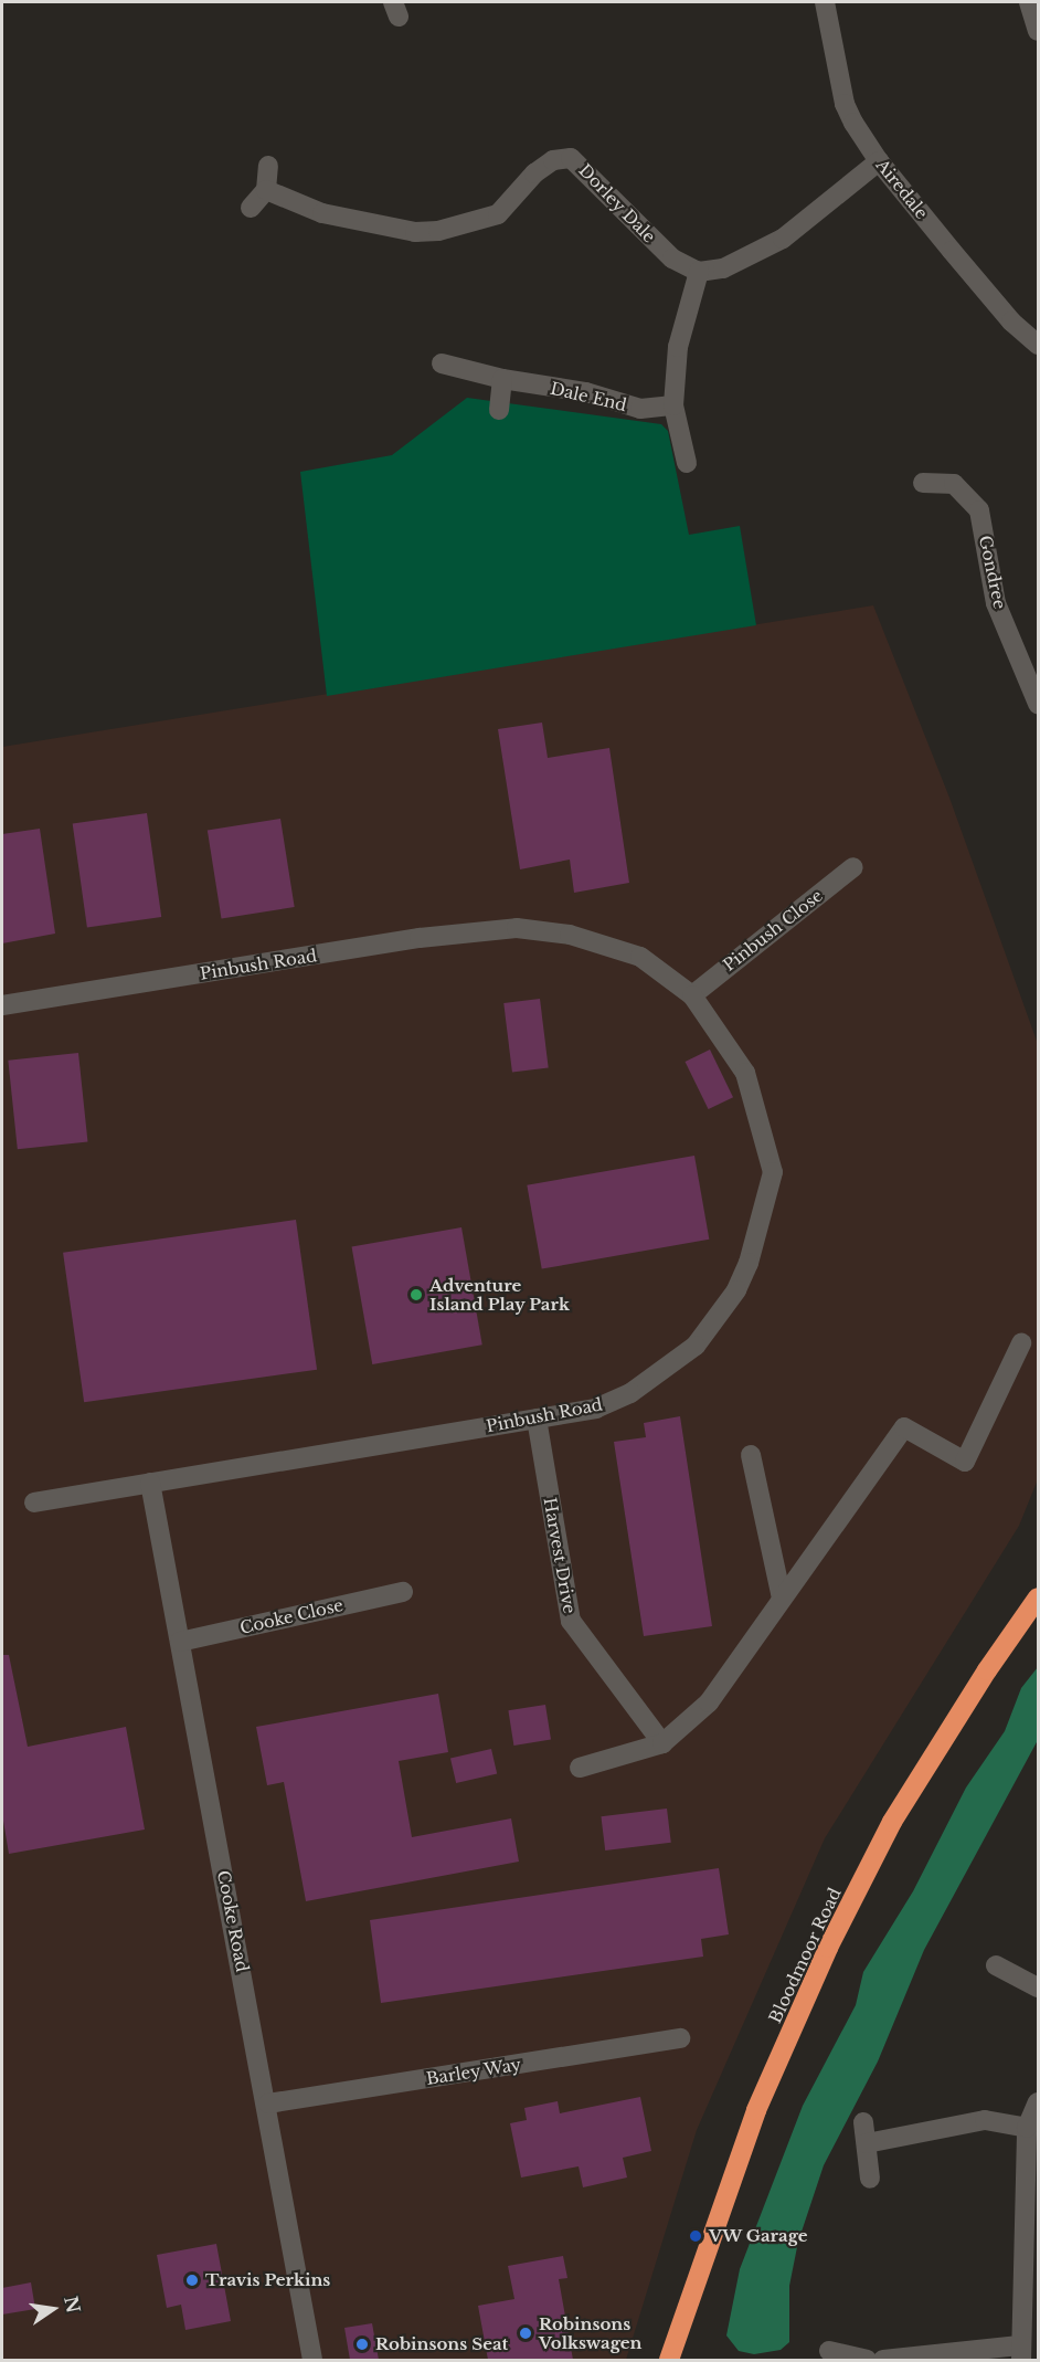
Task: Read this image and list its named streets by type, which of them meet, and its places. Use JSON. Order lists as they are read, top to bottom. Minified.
{"streets":{"highway":["Bloodmoor Road"],"street":["Airedale","Dorley Dale","Dale End","Gondree","Pinbush Close","Pinbush Road","Harvest Drive","Cooke Close","Cooke Road","Barley Way"]},"crossings":[["Pinbush Close","Pinbush Road"],["Pinbush Road","Harvest Drive"],["Pinbush Road","Cooke Road"],["Cooke Close","Cooke Road"],["Cooke Road","Barley Way"]],"places":["Adventure Island Play Park","VW Garage","Travis Perkins","Robinsons Volkswagen","Robinsons Seat"],"north":"right"}
